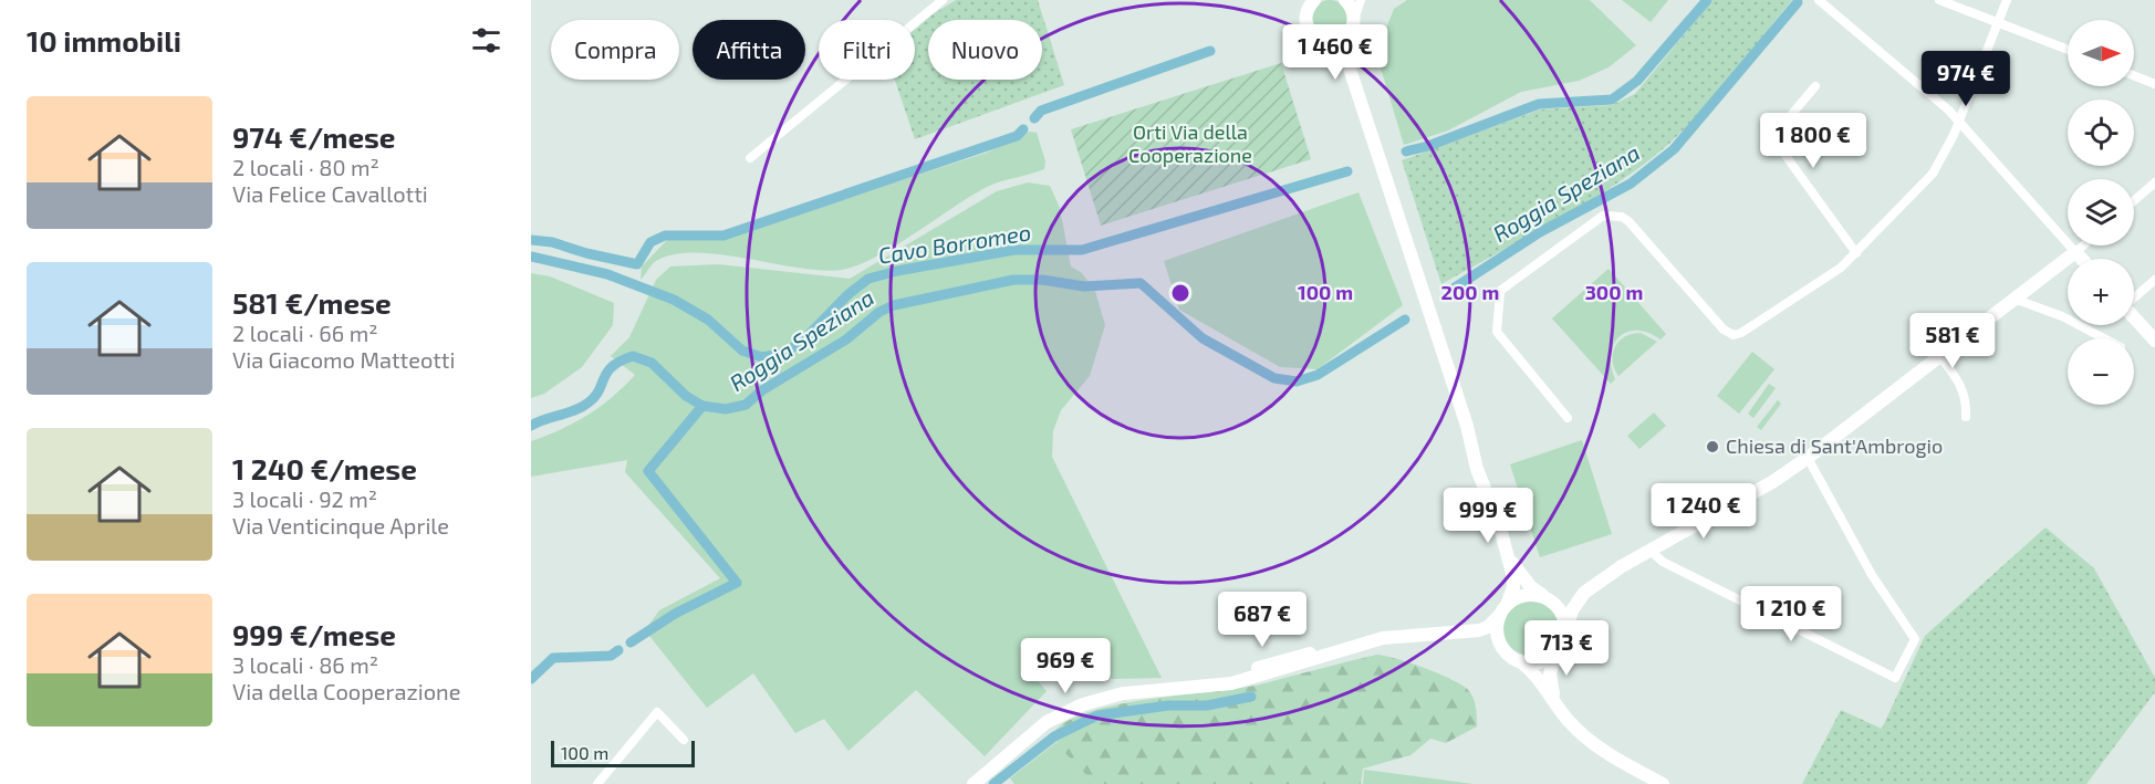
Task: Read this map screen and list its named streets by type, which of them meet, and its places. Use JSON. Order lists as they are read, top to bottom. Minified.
{"water":["Roggia Speziana","Cavo Borromeo"],"parks":["Orti Via della Cooperazione"],"places":["Chiesa di Sant'Ambrogio"],"scale_bar":"100 m","north":"right","page":{"heading":"10 immobili","map_buttons":["+","−"],"chip":["Compra","Affitta","Filtri","Nuovo"],"price":["1 460 €","974 €","1 800 €","581 €","1 240 €","999 €","1 210 €","687 €","713 €","969 €"],"list":[{"name":"974 €/mese","note":"2 locali · 80 m² · Via Felice Cavallotti"},{"name":"581 €/mese","note":"2 locali · 66 m² · Via Giacomo Matteotti"},{"name":"1 240 €/mese","note":"3 locali · 92 m² · Via Venticinque Aprile"},{"name":"999 €/mese","note":"3 locali · 86 m² · Via della Cooperazione"}],"scale":"100 m"},"rings":["100 m","200 m","300 m"]}
